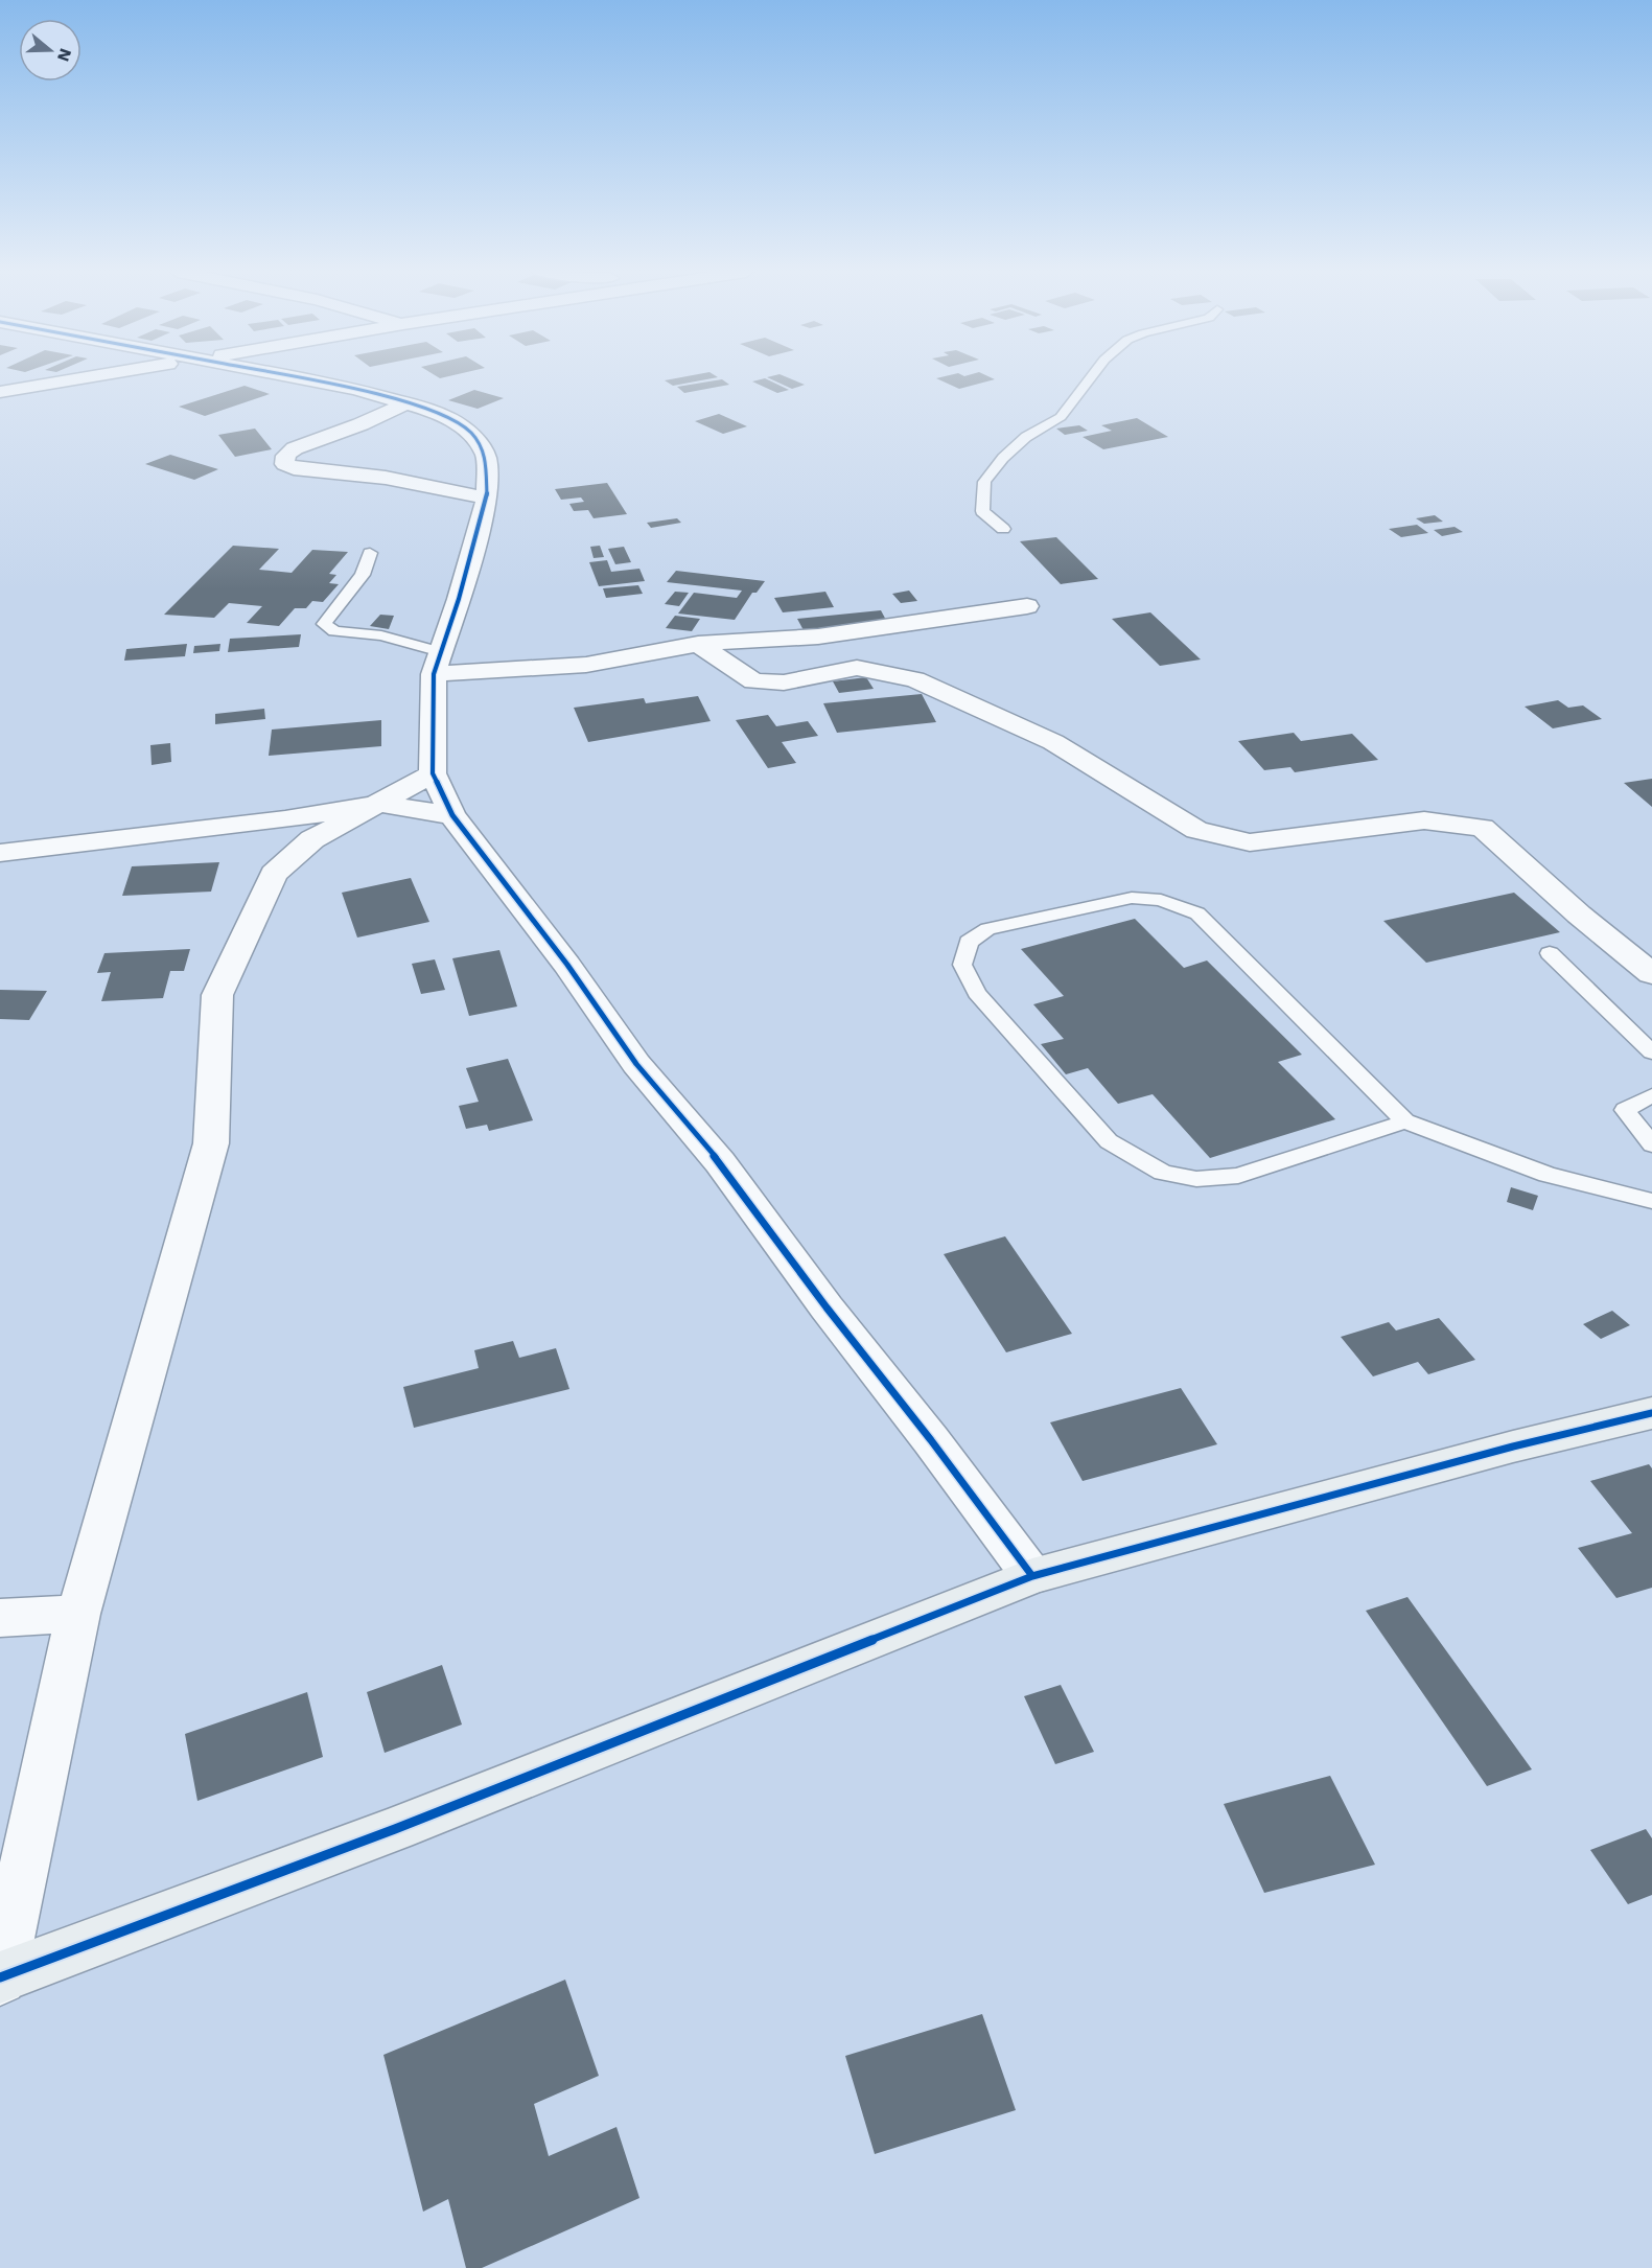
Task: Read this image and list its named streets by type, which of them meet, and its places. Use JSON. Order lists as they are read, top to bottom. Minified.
{"north":"right"}
